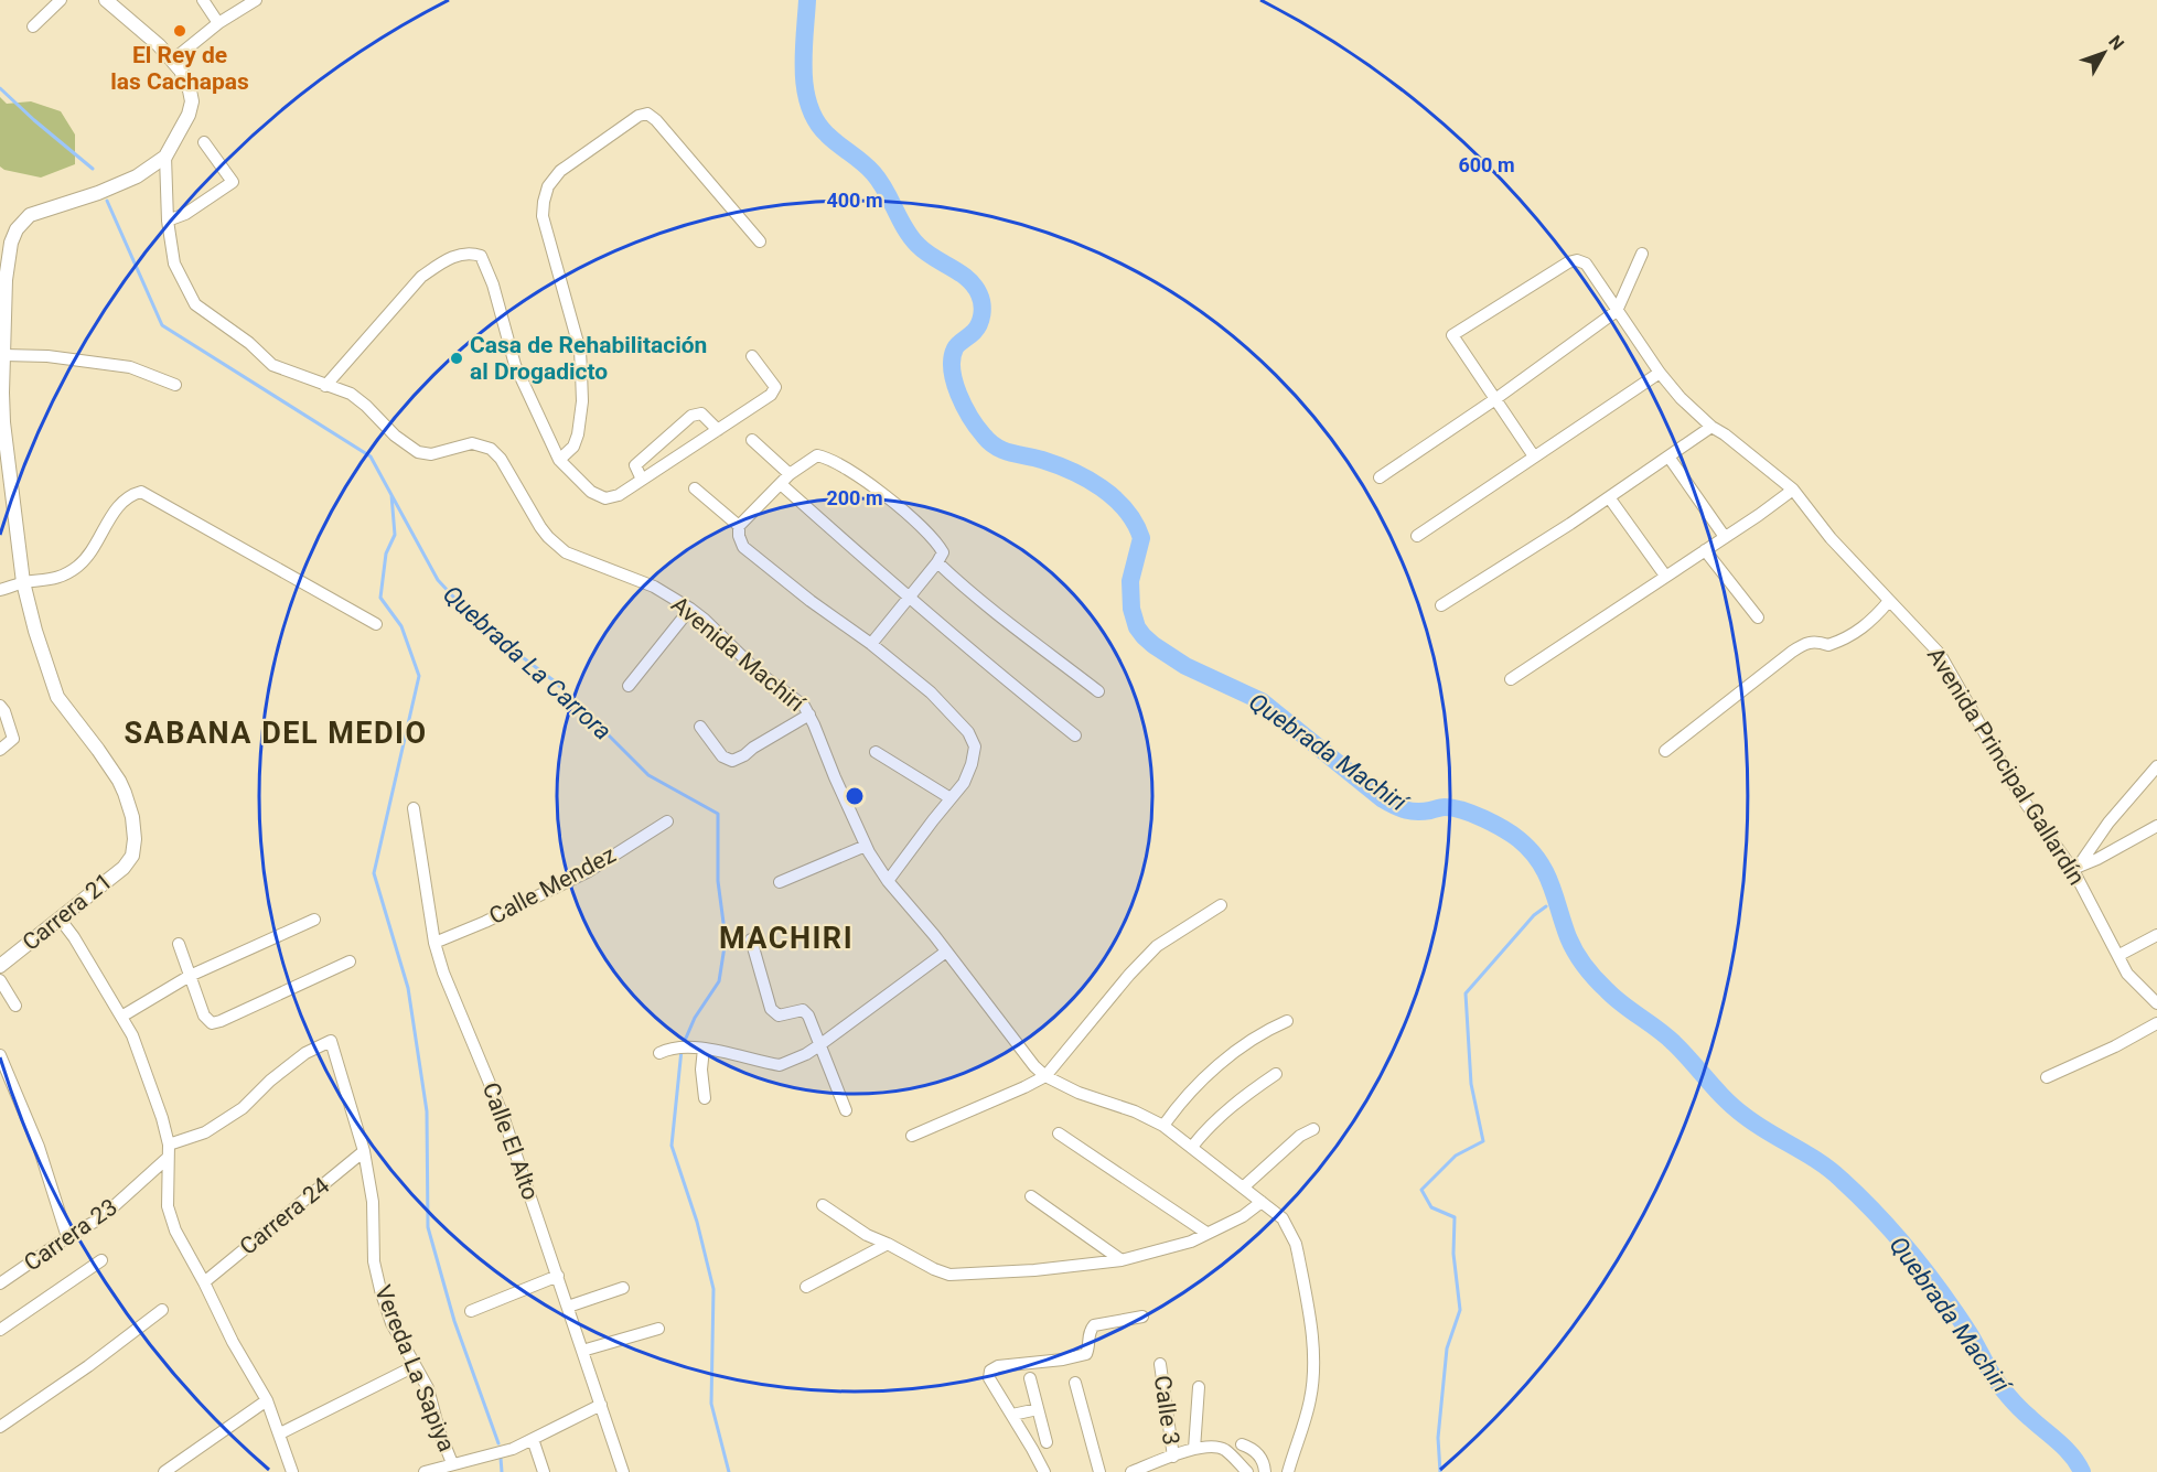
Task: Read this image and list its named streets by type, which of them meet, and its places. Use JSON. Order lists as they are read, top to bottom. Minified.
{"streets":{"street":["Avenida Machirí","Avenida Principal Gallardín","Calle Mendez","Carrera 21","Calle El Alto","Carrera 24","Carrera 23","Vereda La Sapiya","Calle 3"]},"crossings":[["Calle Mendez","Calle El Alto"],["Carrera 24","Vereda La Sapiya"],["Carrera 23","Vereda La Sapiya"]],"districts":["SABANA DEL MEDIO","MACHIRI"],"water":["Quebrada La Carrora","Quebrada Machirí"],"places":["El Rey de las Cachapas","Casa de Rehabilitación al Drogadicto"],"north":"top right","rings":["600 m","400 m","200 m"]}
